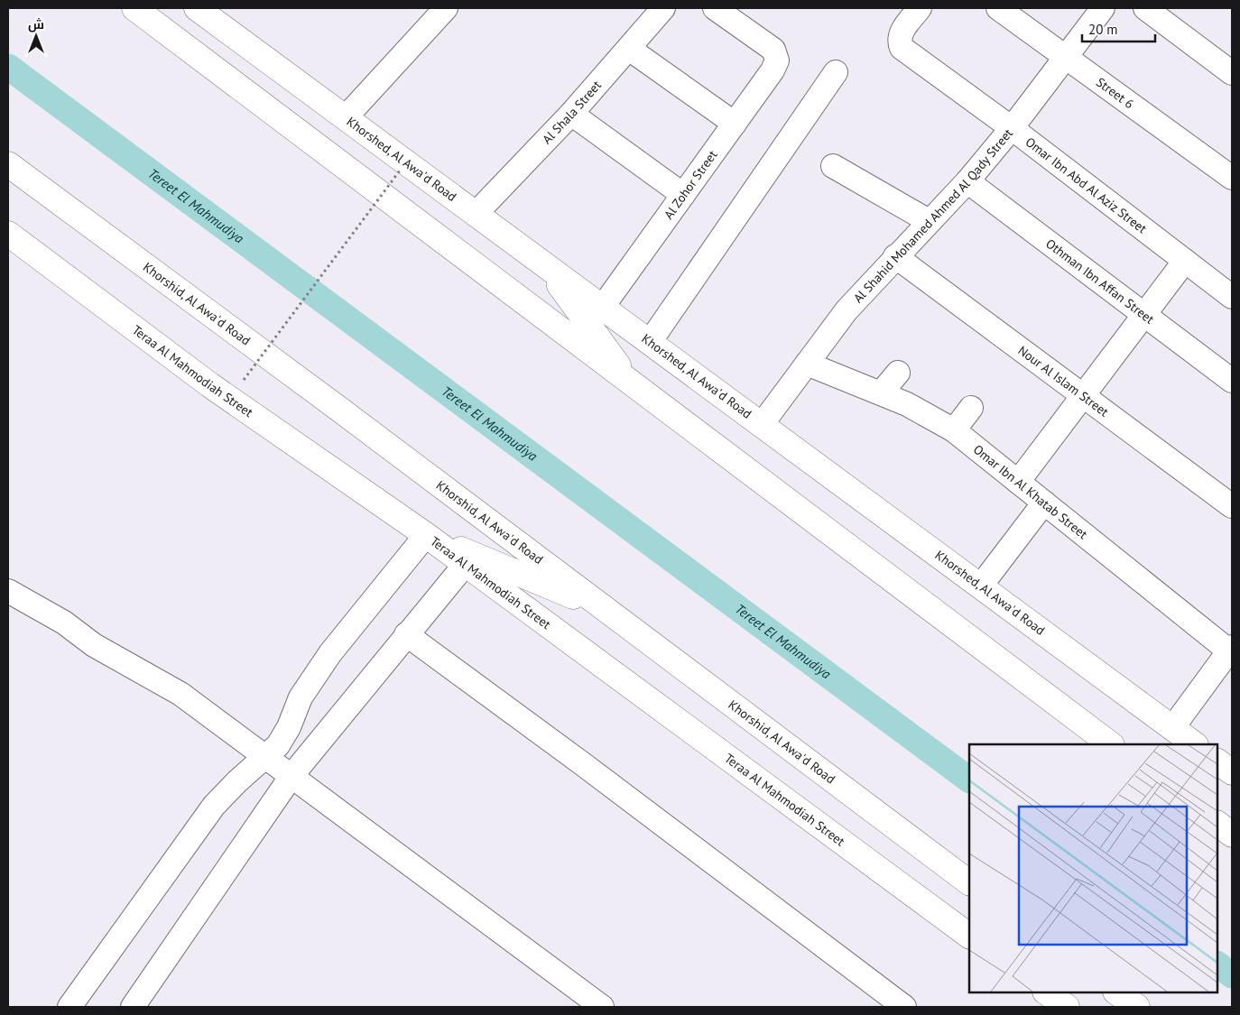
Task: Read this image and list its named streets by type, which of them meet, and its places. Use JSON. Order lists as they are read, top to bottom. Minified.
{"streets":{"main road":["Khorshed, Al Awa'd Road","Khorshid, Al Awa'd Road","Teraa Al Mahmodiah Street"],"street":["Street 6","Al Shala Street","Al Zohor Street","Omar Ibn Abd Al Aziz Street","Al Shahid Mohamed Ahmed Al Qady Street","Othman Ibn Affan Street","Nour Al Islam Street","Omar Ibn Al Khatab Street"]},"crossings":[["Street 6","Al Shahid Mohamed Ahmed Al Qady Street"],["Al Shala Street","Khorshed, Al Awa'd Road"],["Khorshed, Al Awa'd Road","Al Zohor Street"],["Khorshed, Al Awa'd Road","Al Shahid Mohamed Ahmed Al Qady Street"],["Omar Ibn Abd Al Aziz Street","Al Shahid Mohamed Ahmed Al Qady Street"],["Al Shahid Mohamed Ahmed Al Qady Street","Othman Ibn Affan Street"],["Al Shahid Mohamed Ahmed Al Qady Street","Nour Al Islam Street"],["Al Shahid Mohamed Ahmed Al Qady Street","Omar Ibn Al Khatab Street"]],"water":["Tereet El Mahmudiya"],"scale_bar":"20 m","north":"top"}
